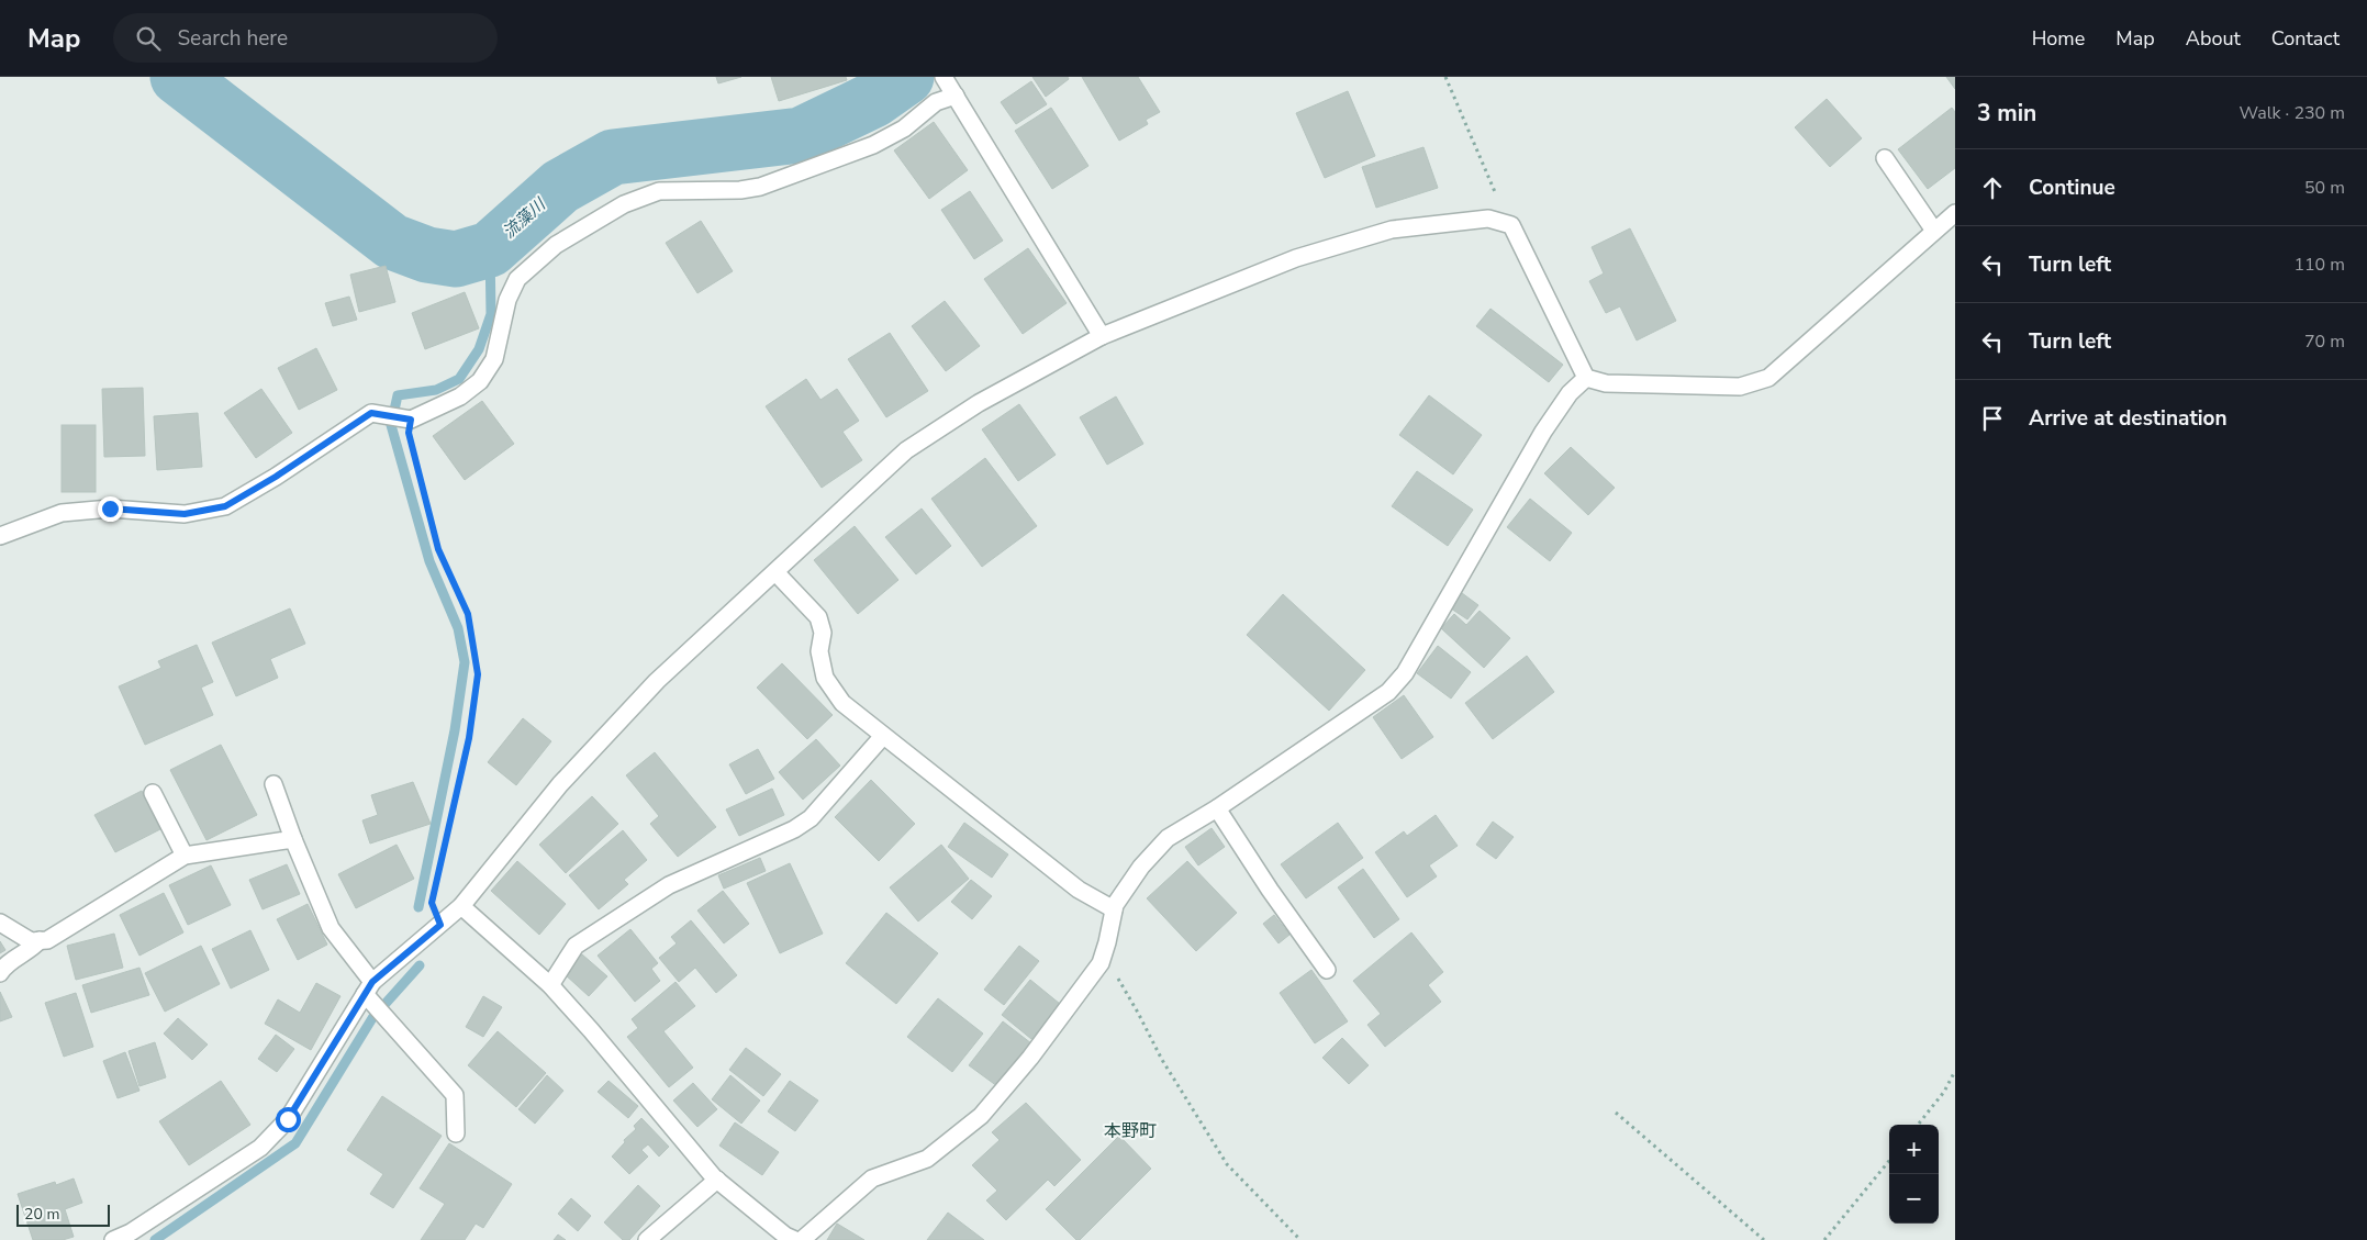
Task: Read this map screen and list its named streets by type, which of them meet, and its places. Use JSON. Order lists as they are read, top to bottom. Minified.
{"districts":["本野町"],"water":["流藻川"],"scale_bar":"20 m","page":{"header":"Map","search":"Search here","nav":["Home","Map","About","Contact"],"heading":["3 min","Walk · 230 m"],"list":[["Continue","50 m"],["Turn left","110 m"],["Turn left","70 m"],"Arrive at destination"],"map_buttons":["+","−"],"scale":"20 m"}}
